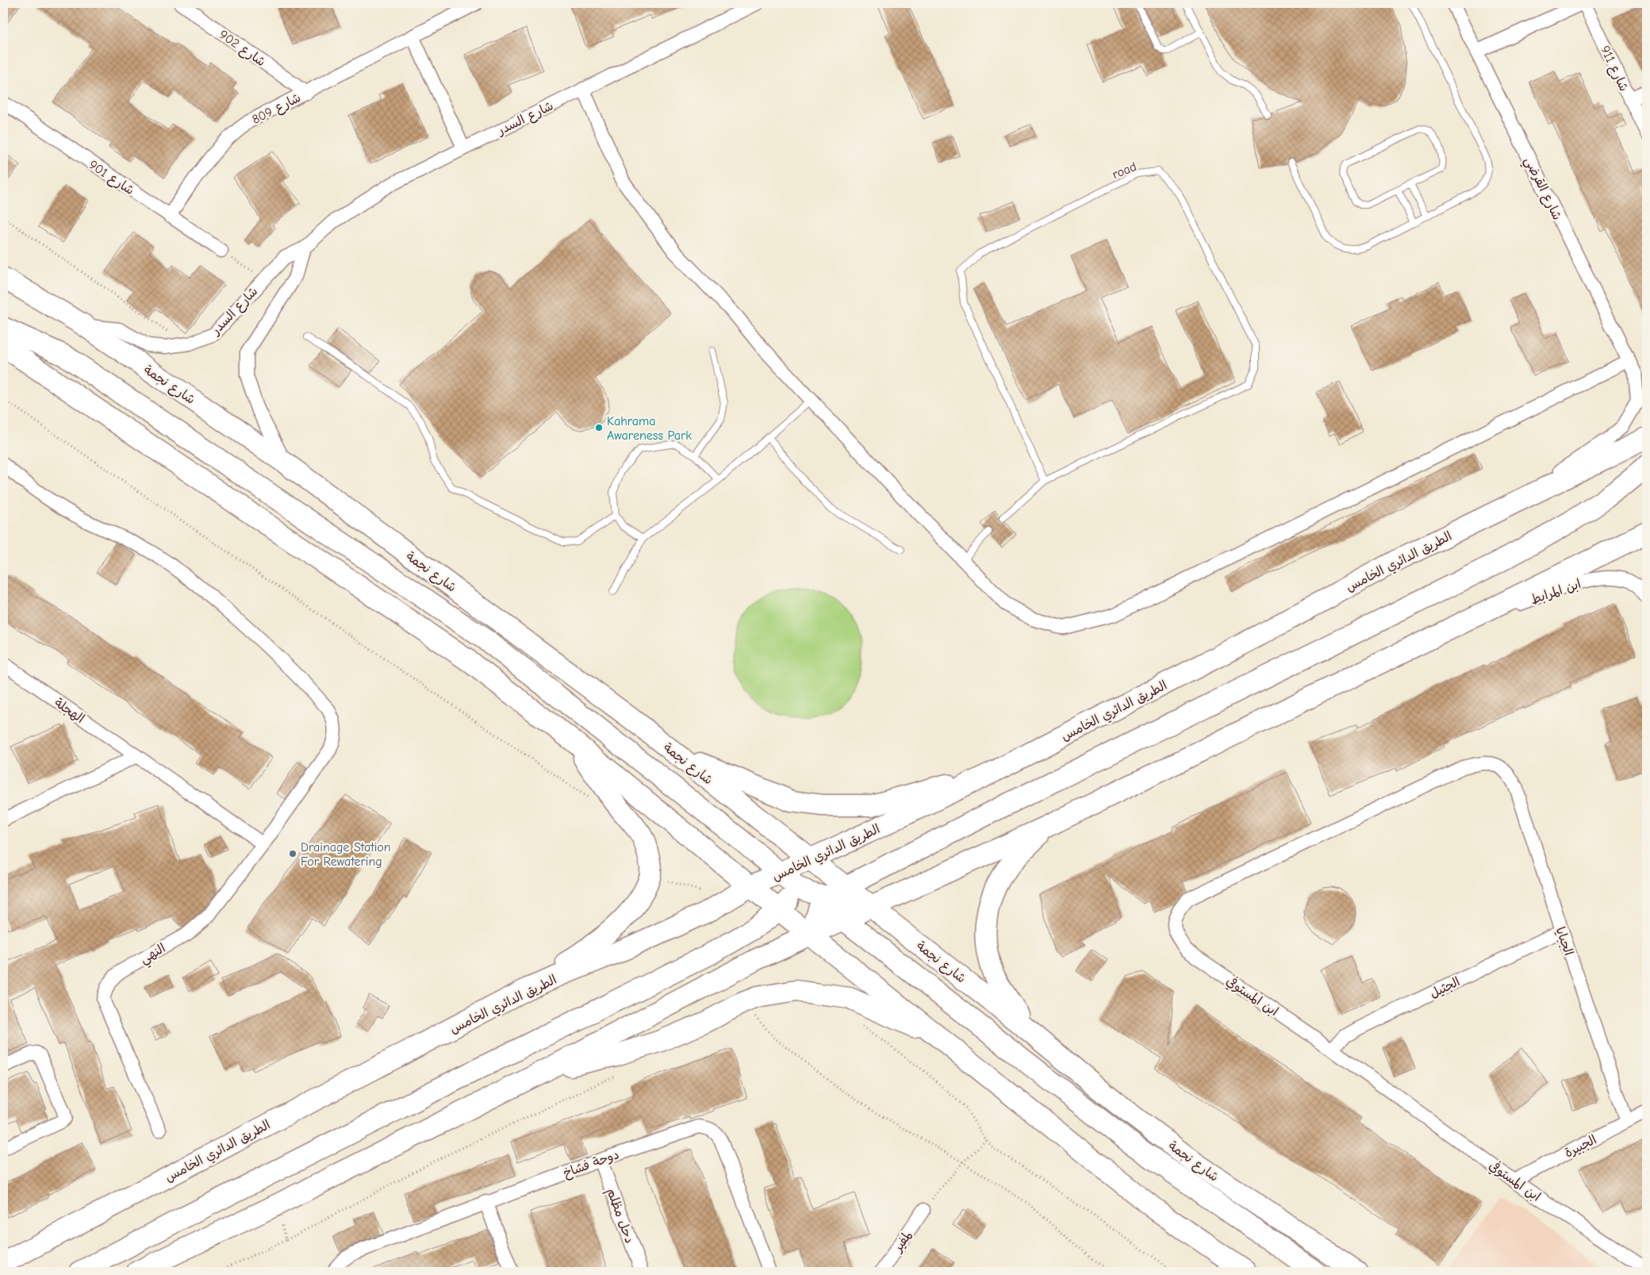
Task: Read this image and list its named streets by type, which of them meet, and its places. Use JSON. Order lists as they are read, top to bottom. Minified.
{"streets":{"main road":["شارع نجمة","الطريق الدائري الخامس"],"street":["شارع 902","شارع 911","شارع 809","شارع السدر","شارع 901","شارع القرضي","ابن المرابط","الهجلة","الجبايا","النهي","الجثيل","ابن المستوفي","الجبيرة","دوحة فشاخ","دحل مظلم","لمفير"],"lane":["road"]},"crossings":[["شارع 902","شارع 809"],["شارع 911","شارع القرضي"],["شارع 809","شارع 901"],["شارع السدر","شارع نجمة"],["شارع القرضي","الطريق الدائري الخامس"],["شارع نجمة","الطريق الدائري الخامس"],["الهجلة","النهي"],["الجبايا","الجثيل"],["الجبايا","ابن المستوفي"],["الجبايا","الجبيرة"],["الجثيل","ابن المستوفي"],["ابن المستوفي","الجبيرة"],["دوحة فشاخ","دحل مظلم"]],"places":["Kahrama Awareness Park","Drainage Station For Rewatering"]}
